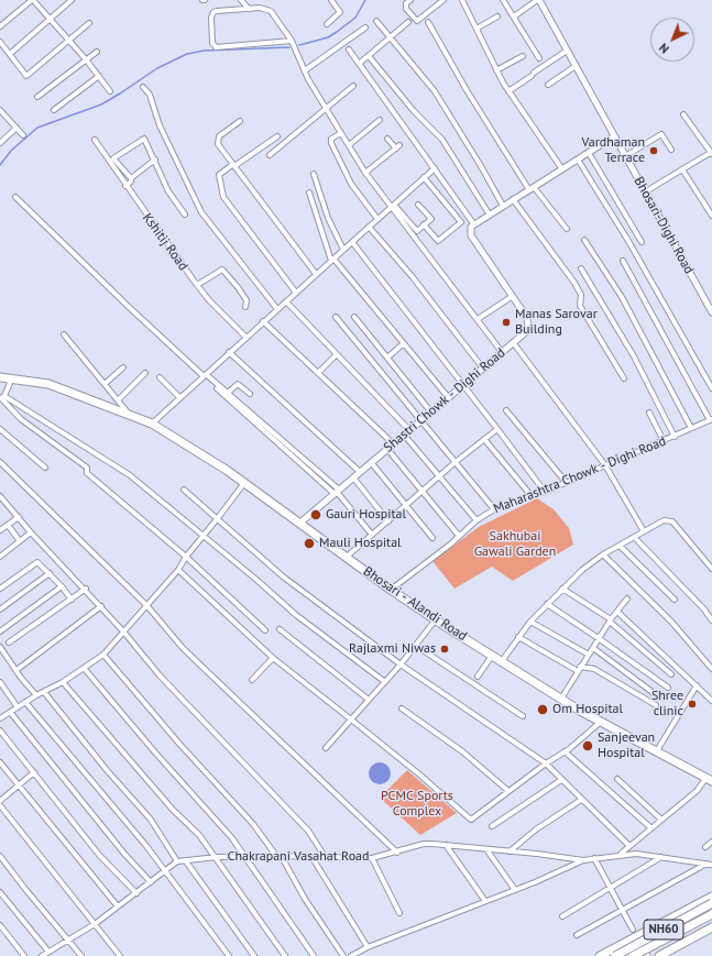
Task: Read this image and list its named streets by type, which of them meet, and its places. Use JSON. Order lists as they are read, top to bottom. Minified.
{"streets":{"main road":["Bhosari - Alandi Road","NH60"],"street":["Bhosari-Dighi Road","Kshitij Road","Shastri Chowk - Dighi Road","Maharashtra Chowk - Dighi Road","Chakrapani Vasahat Road"]},"crossings":[["Shastri Chowk - Dighi Road","Bhosari - Alandi Road"],["Maharashtra Chowk - Dighi Road","Bhosari - Alandi Road"]],"parks":["Sakhubai Gawali Garden","PCMC Sports Complex"],"places":["Vardhaman Terrace","Manas Sarovar Building","Gauri Hospital","Mauli Hospital","Rajlaxmi Niwas","Shree clinic","Om Hospital","Sanjeevan Hospital"],"north":"bottom left"}
